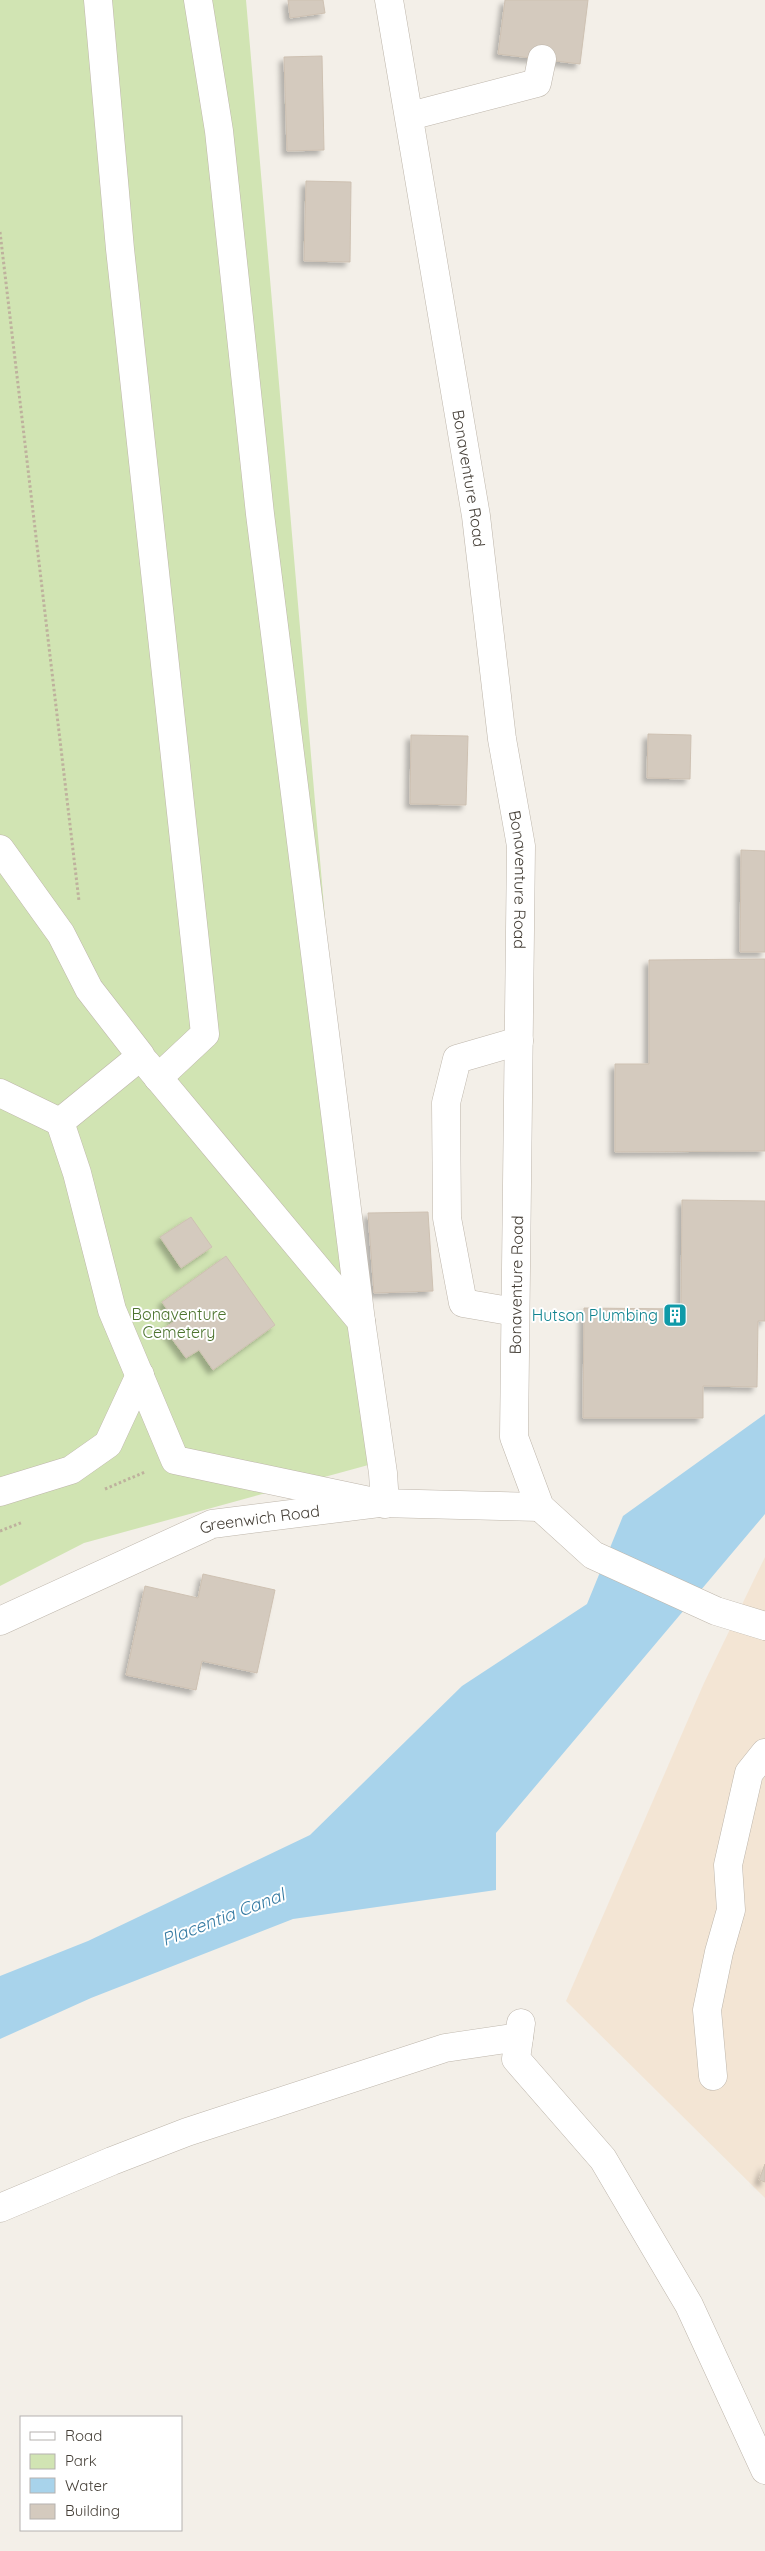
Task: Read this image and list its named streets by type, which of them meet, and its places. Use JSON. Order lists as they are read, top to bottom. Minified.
{"streets":{"street":["Bonaventure Road","Greenwich Road"]},"crossings":[["Bonaventure Road","Greenwich Road"]],"water":["Placentia Canal"],"parks":["Bonaventure Cemetery"],"places":{"building":["Hutson Plumbing"]},"legend":["Road","Park","Water","Building"]}
